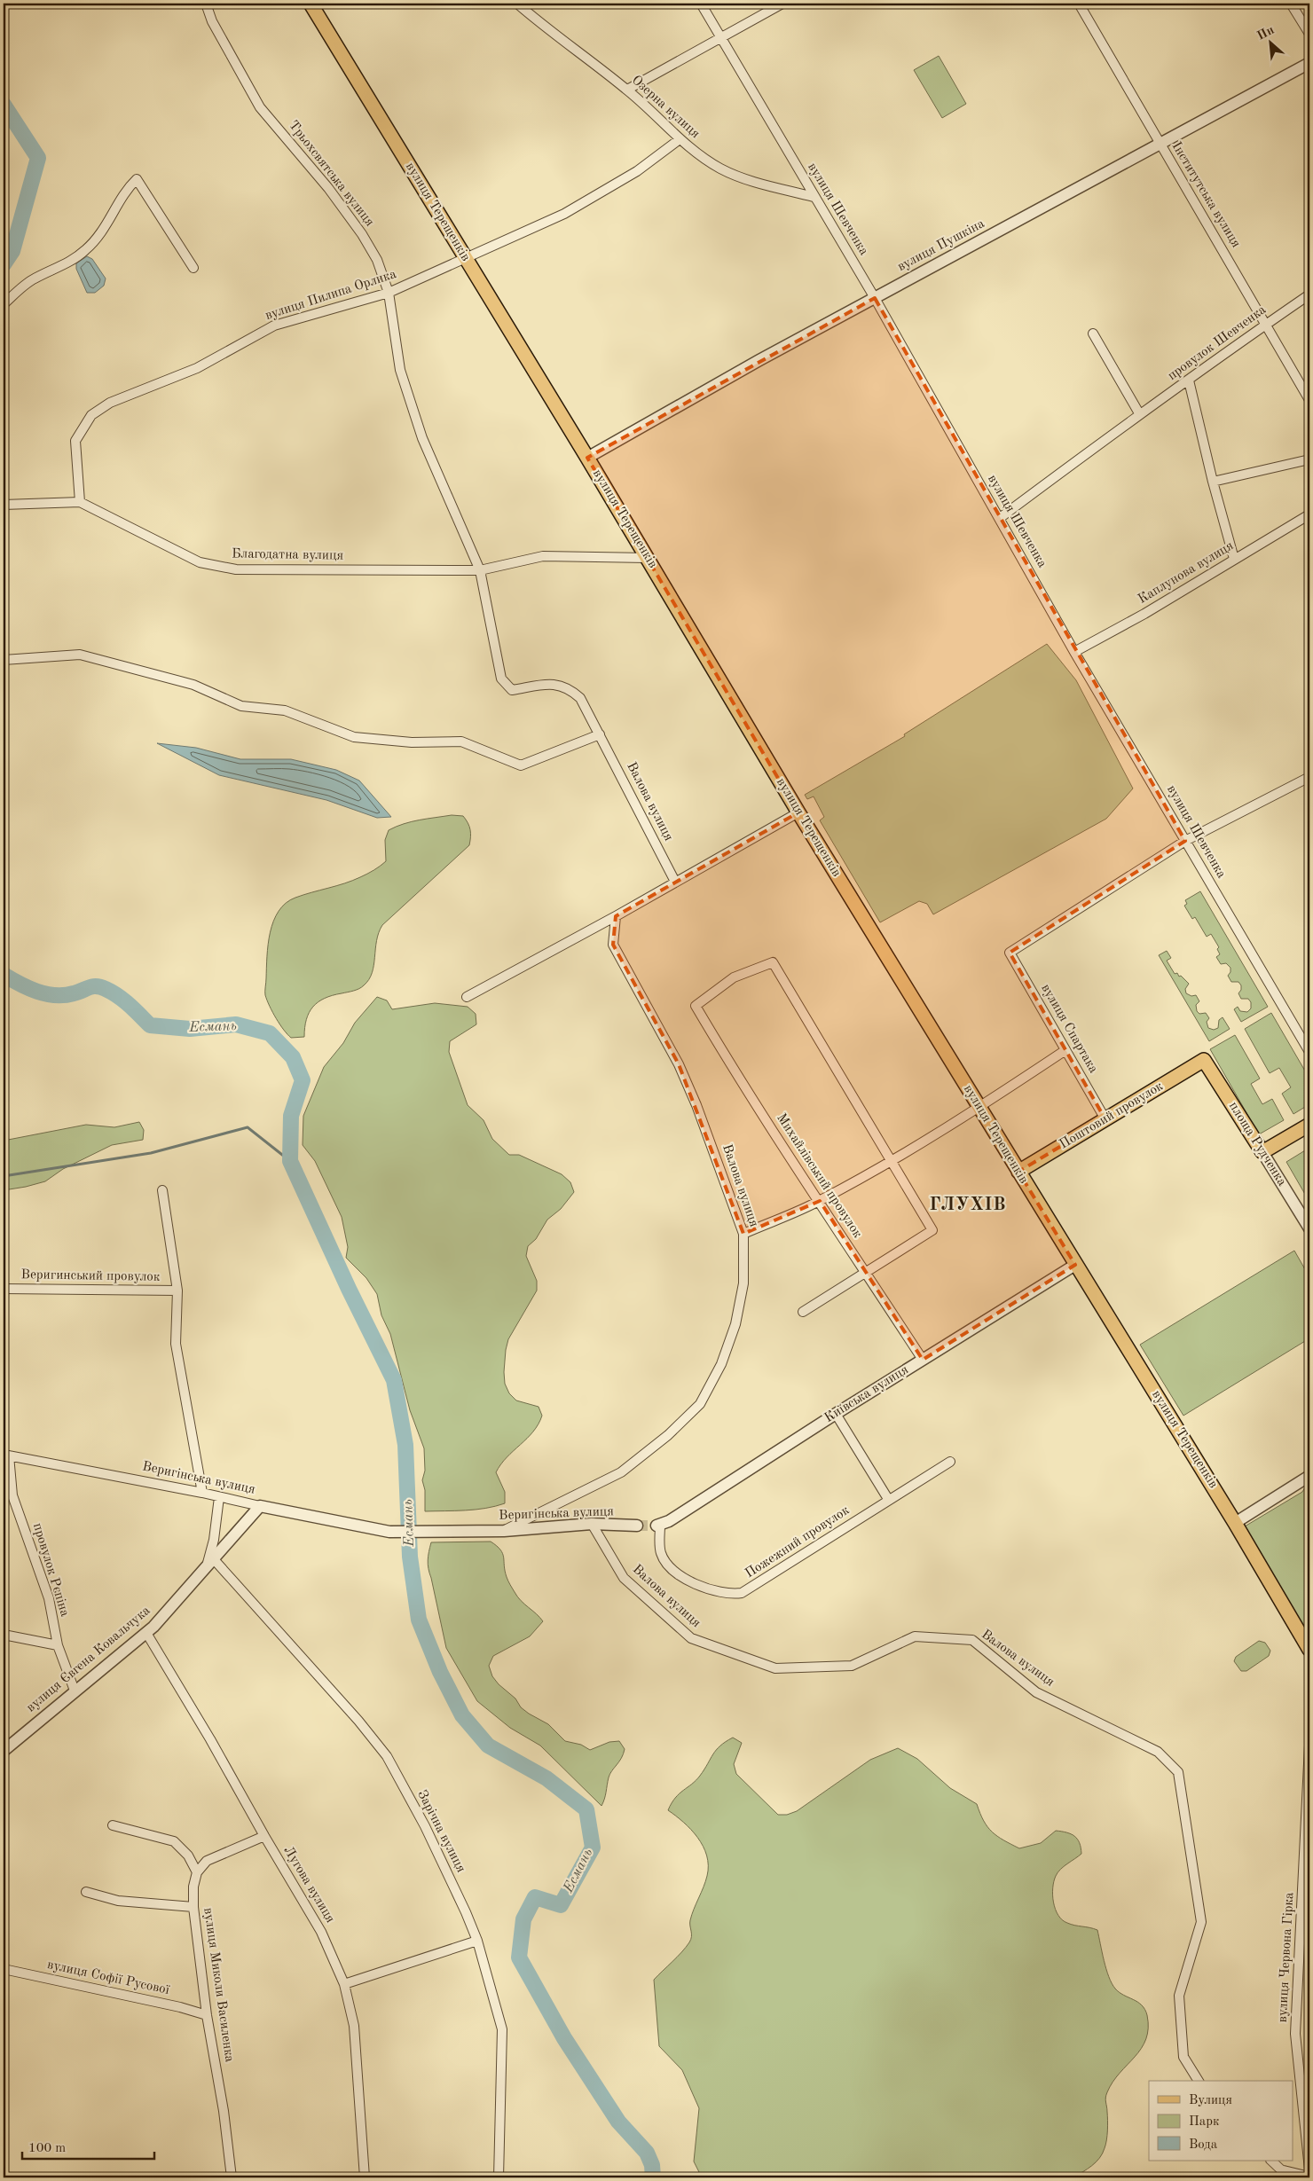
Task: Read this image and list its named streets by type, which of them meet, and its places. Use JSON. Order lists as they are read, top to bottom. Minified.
{"streets":{"main road":["вулиця Терещенків","Поштовий провулок","площа Рудченка"],"street":["Озерна вулиця","Трьохсвятська вулиця","Інститутська вулиця","вулиця Шевченка","вулиця Пушкіна","вулиця Пилипа Орлика","провулок Шевченка","Благодатна вулиця","Каплунова вулиця","Валова вулиця","вулиця Спартака","Михайлівський провулок","Веригинський провулок","Київська вулиця","Веригінська вулиця","Пожежний провулок","провулок Рєпіна","вулиця Євгена Ковальчука","Зарічна вулиця","Лугова вулиця","вулиця Червона Гірка","вулиця Софії Русової","вулиця Миколи Василенка"]},"crossings":[["Озерна вулиця","вулиця Шевченка"],["Озерна вулиця","вулиця Пилипа Орлика"],["Трьохсвятська вулиця","вулиця Пилипа Орлика"],["Трьохсвятська вулиця","Благодатна вулиця"],["Інститутська вулиця","вулиця Пушкіна"],["Інститутська вулиця","провулок Шевченка"],["вулиця Шевченка","вулиця Пушкіна"],["вулиця Шевченка","провулок Шевченка"],["вулиця Шевченка","Каплунова вулиця"],["вулиця Шевченка","вулиця Спартака"],["вулиця Терещенків","вулиця Пушкіна"],["вулиця Терещенків","вулиця Пилипа Орлика"],["вулиця Терещенків","Благодатна вулиця"],["вулиця Терещенків","Поштовий провулок"],["вулиця Терещенків","Київська вулиця"],["вулиця Пилипа Орлика","Благодатна вулиця"],["Валова вулиця","Веригінська вулиця"],["вулиця Спартака","Поштовий провулок"],["Поштовий провулок","площа Рудченка"],["Михайлівський провулок","Київська вулиця"],["Веригинський провулок","Веригінська вулиця"],["Київська вулиця","Пожежний провулок"],["Веригінська вулиця","провулок Рєпіна"],["Веригінська вулиця","вулиця Євгена Ковальчука"],["провулок Рєпіна","вулиця Євгена Ковальчука"],["вулиця Євгена Ковальчука","Зарічна вулиця"],["вулиця Євгена Ковальчука","Лугова вулиця"],["вулиця Софії Русової","вулиця Миколи Василенка"]],"districts":["ГЛУХІВ"],"water":["Есмань"],"legend":["Вулиця","Парк","Вода"],"scale_bar":"100 m","north":"top left"}
